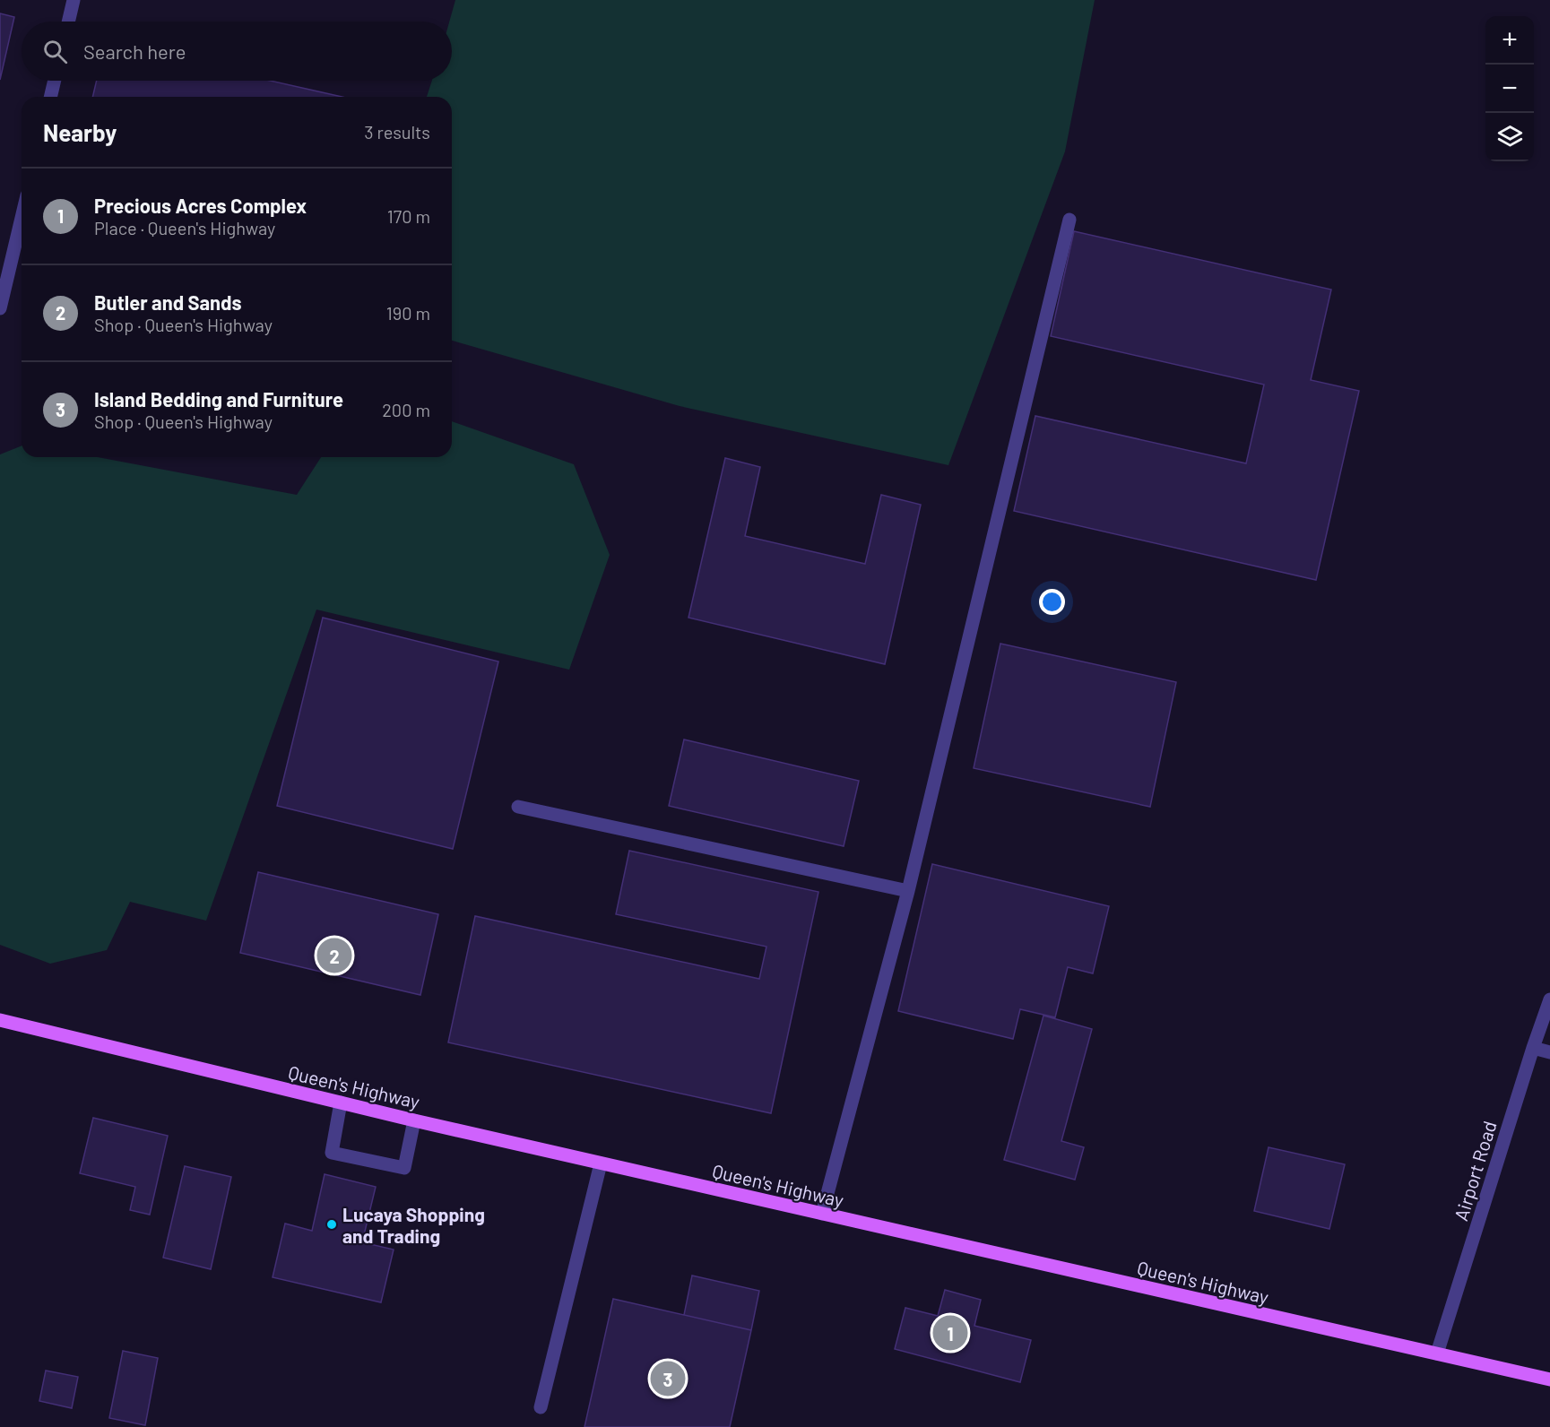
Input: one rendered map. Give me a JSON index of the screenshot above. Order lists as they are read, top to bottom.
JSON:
{
  "streets": {
    "main road": ["Queen's Highway"],
    "street": ["Airport Road"]
  },
  "crossings": [
    ["Queen's Highway", "Airport Road"]
  ],
  "places": ["Lucaya Shopping and Trading"],
  "page": {
    "map_buttons": ["+", "−"],
    "search": "Search here",
    "heading": ["Nearby", "3 results"],
    "list": [
      {
        "mark": "1",
        "name": "Precious Acres Complex",
        "note": "Place · Queen's Highway",
        "value": "170 m"
      },
      {
        "mark": "2",
        "name": "Butler and Sands",
        "note": "Shop · Queen's Highway",
        "value": "190 m"
      },
      {
        "mark": "3",
        "name": "Island Bedding and Furniture",
        "note": "Shop · Queen's Highway",
        "value": "200 m"
      }
    ],
    "pins": ["2", "1", "3"]
  }
}
